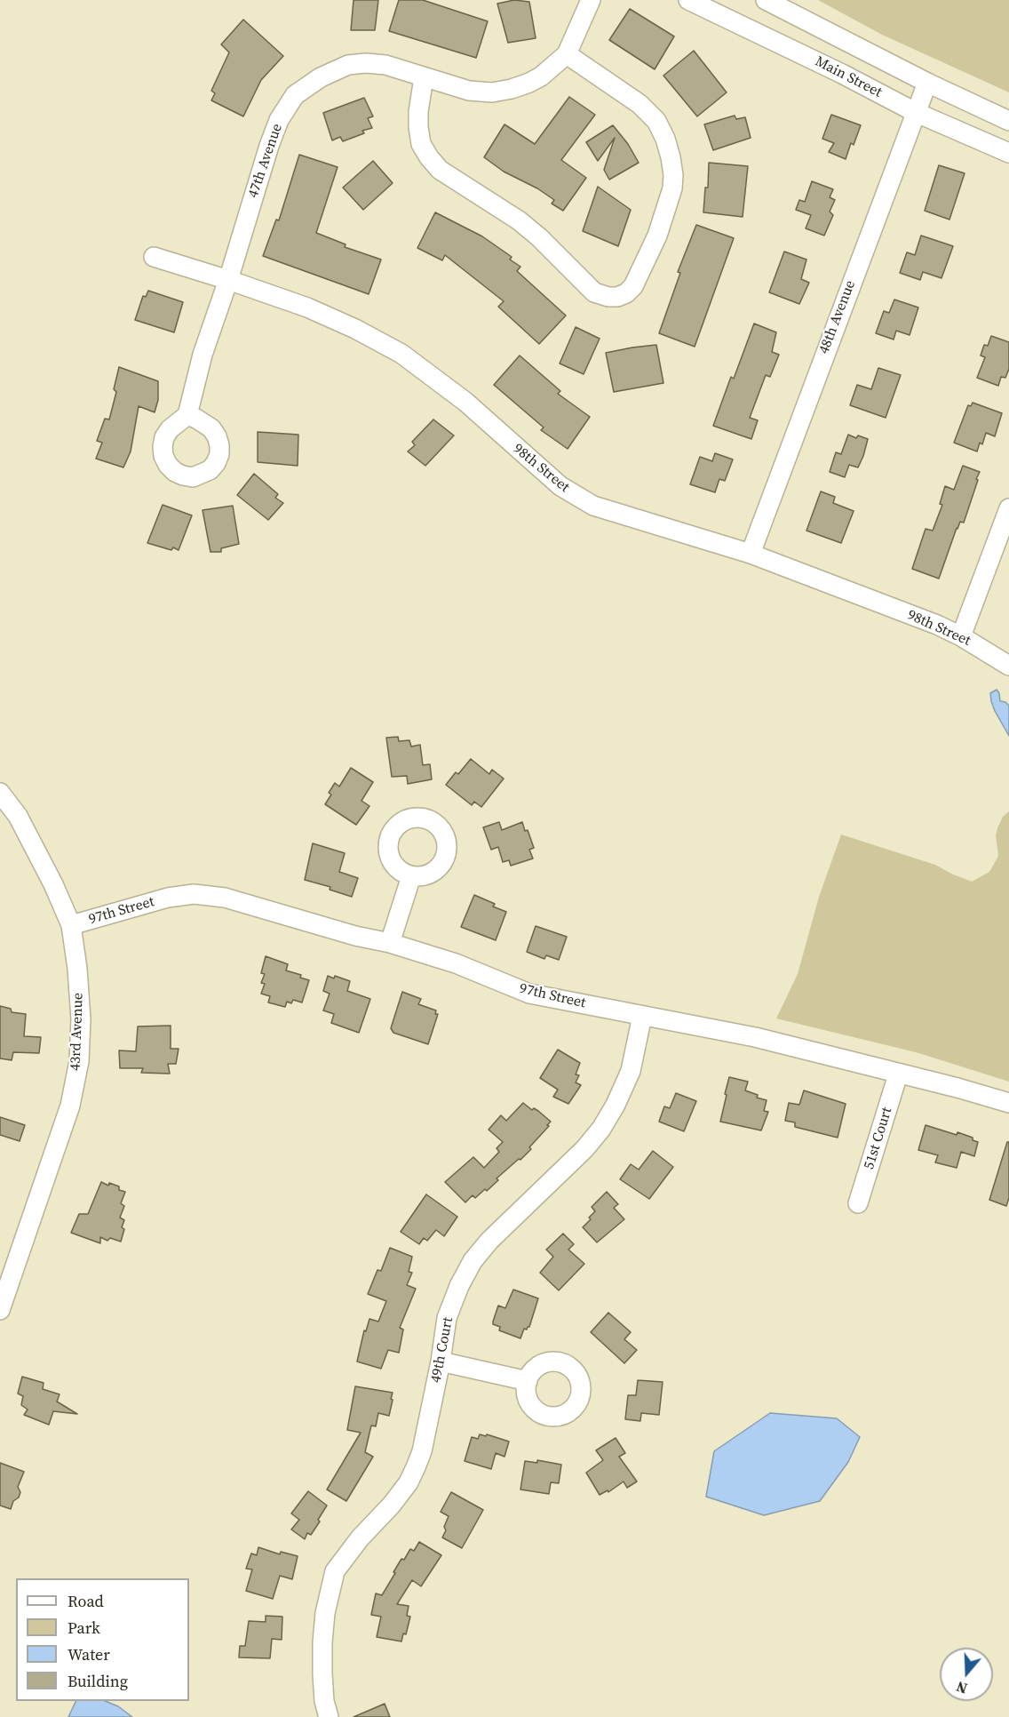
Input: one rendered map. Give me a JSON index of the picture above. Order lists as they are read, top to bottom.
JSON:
{
  "streets": {
    "street": [
      "Main Street",
      "47th Avenue",
      "48th Avenue",
      "98th Street",
      "97th Street",
      "43rd Avenue",
      "51st Court",
      "49th Court"
    ]
  },
  "crossings": [
    ["Main Street", "48th Avenue"],
    ["47th Avenue", "98th Street"],
    ["48th Avenue", "98th Street"],
    ["97th Street", "43rd Avenue"],
    ["97th Street", "51st Court"],
    ["97th Street", "49th Court"]
  ],
  "legend": [
    "Road",
    "Park",
    "Water",
    "Building"
  ],
  "north": "bottom"
}
